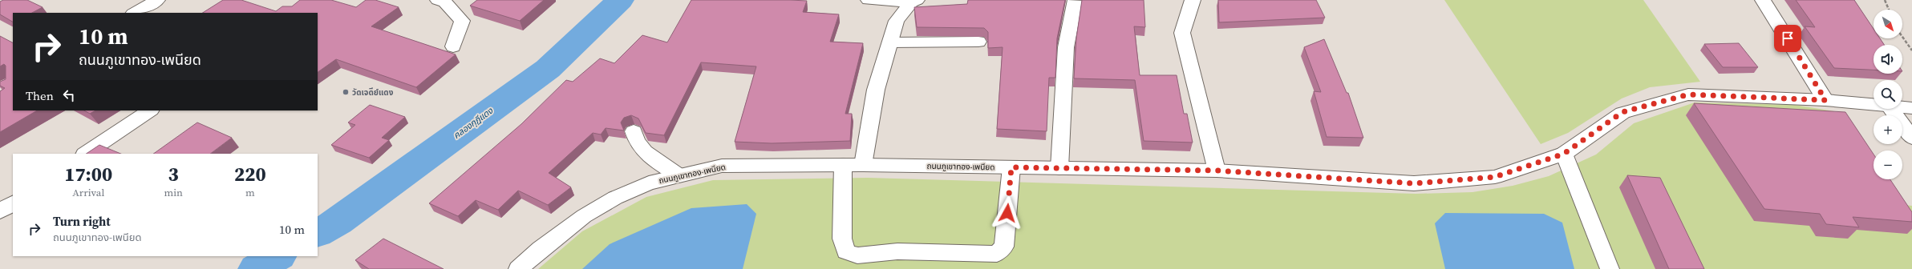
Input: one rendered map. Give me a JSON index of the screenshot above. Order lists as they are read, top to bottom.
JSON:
{
  "streets": {
    "main road": ["ถนนภูเขาทอง-เพนียด"]
  },
  "water": ["คลองกุฎีแดง"],
  "places": ["วัดเจดีย์แดง"],
  "north": "bottom right",
  "page": {
    "map_buttons": ["+", "−"],
    "turn": ["10 m", "ถนนภูเขาทอง-เพนียด"],
    "then": "Then",
    "eta": [
      "17:00",
      "Arrival",
      "3",
      "min",
      "220",
      "m"
    ],
    "list": [
      {
        "name": "Turn right",
        "note": "ถนนภูเขาทอง-เพนียด",
        "value": "10 m"
      }
    ]
  }
}
